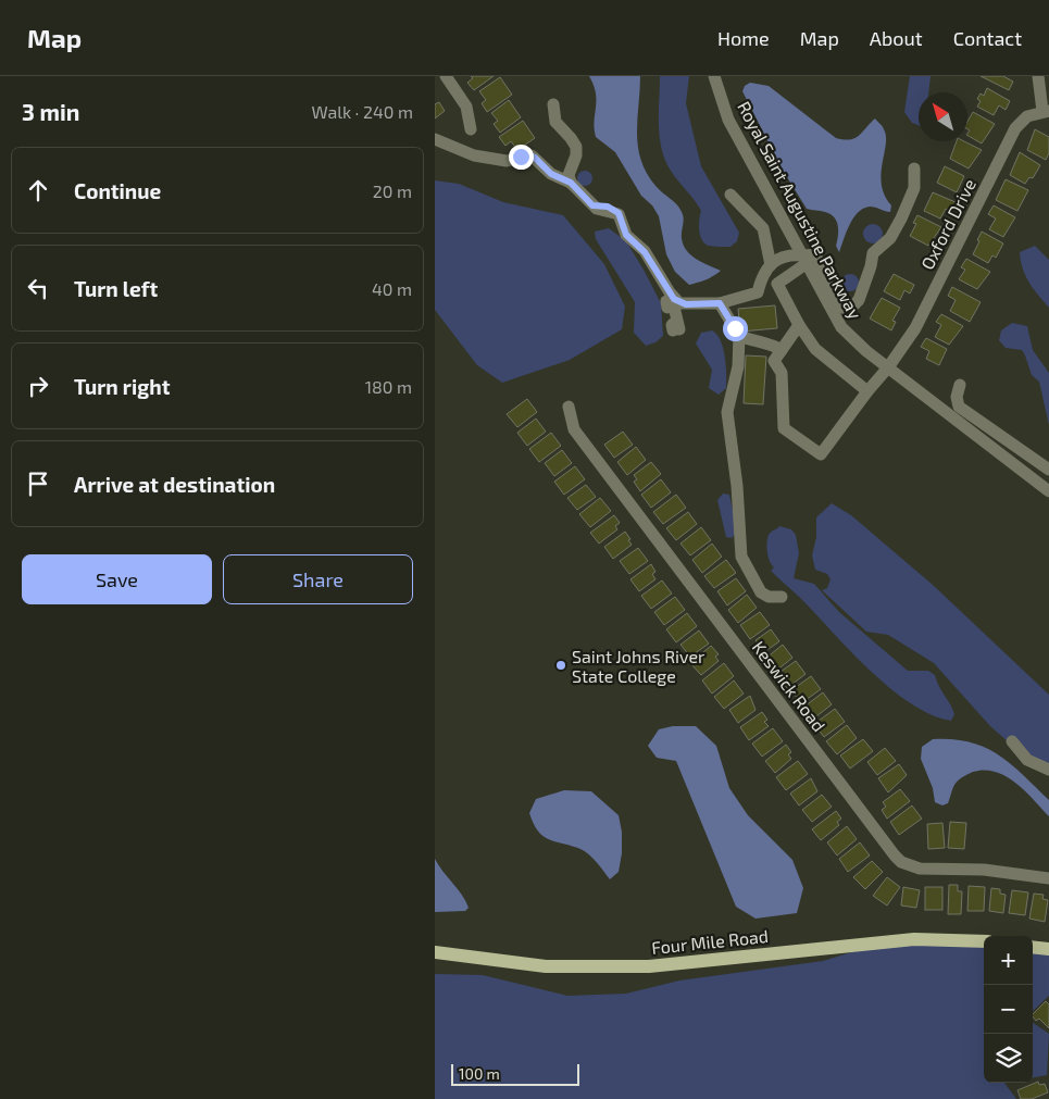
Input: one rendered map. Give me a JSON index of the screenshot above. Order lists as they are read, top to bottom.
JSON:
{
  "streets": {
    "main road": ["Four Mile Road"],
    "street": ["Royal Saint Augustine Parkway", "Oxford Drive", "Keswick Road"]
  },
  "crossings": [
    ["Royal Saint Augustine Parkway", "Oxford Drive"]
  ],
  "places": ["Saint Johns River State College"],
  "scale_bar": "100 m",
  "north": "top left",
  "page": {
    "header": "Map",
    "nav": [
      "Home",
      "Map",
      "About",
      "Contact"
    ],
    "heading": ["3 min", "Walk · 240 m"],
    "list": [
      ["Continue", "20 m"],
      ["Turn left", "40 m"],
      ["Turn right", "180 m"],
      "Arrive at destination"
    ],
    "buttons": ["Save", "Share"],
    "map_buttons": ["+", "−"],
    "scale": "100 m"
  }
}
